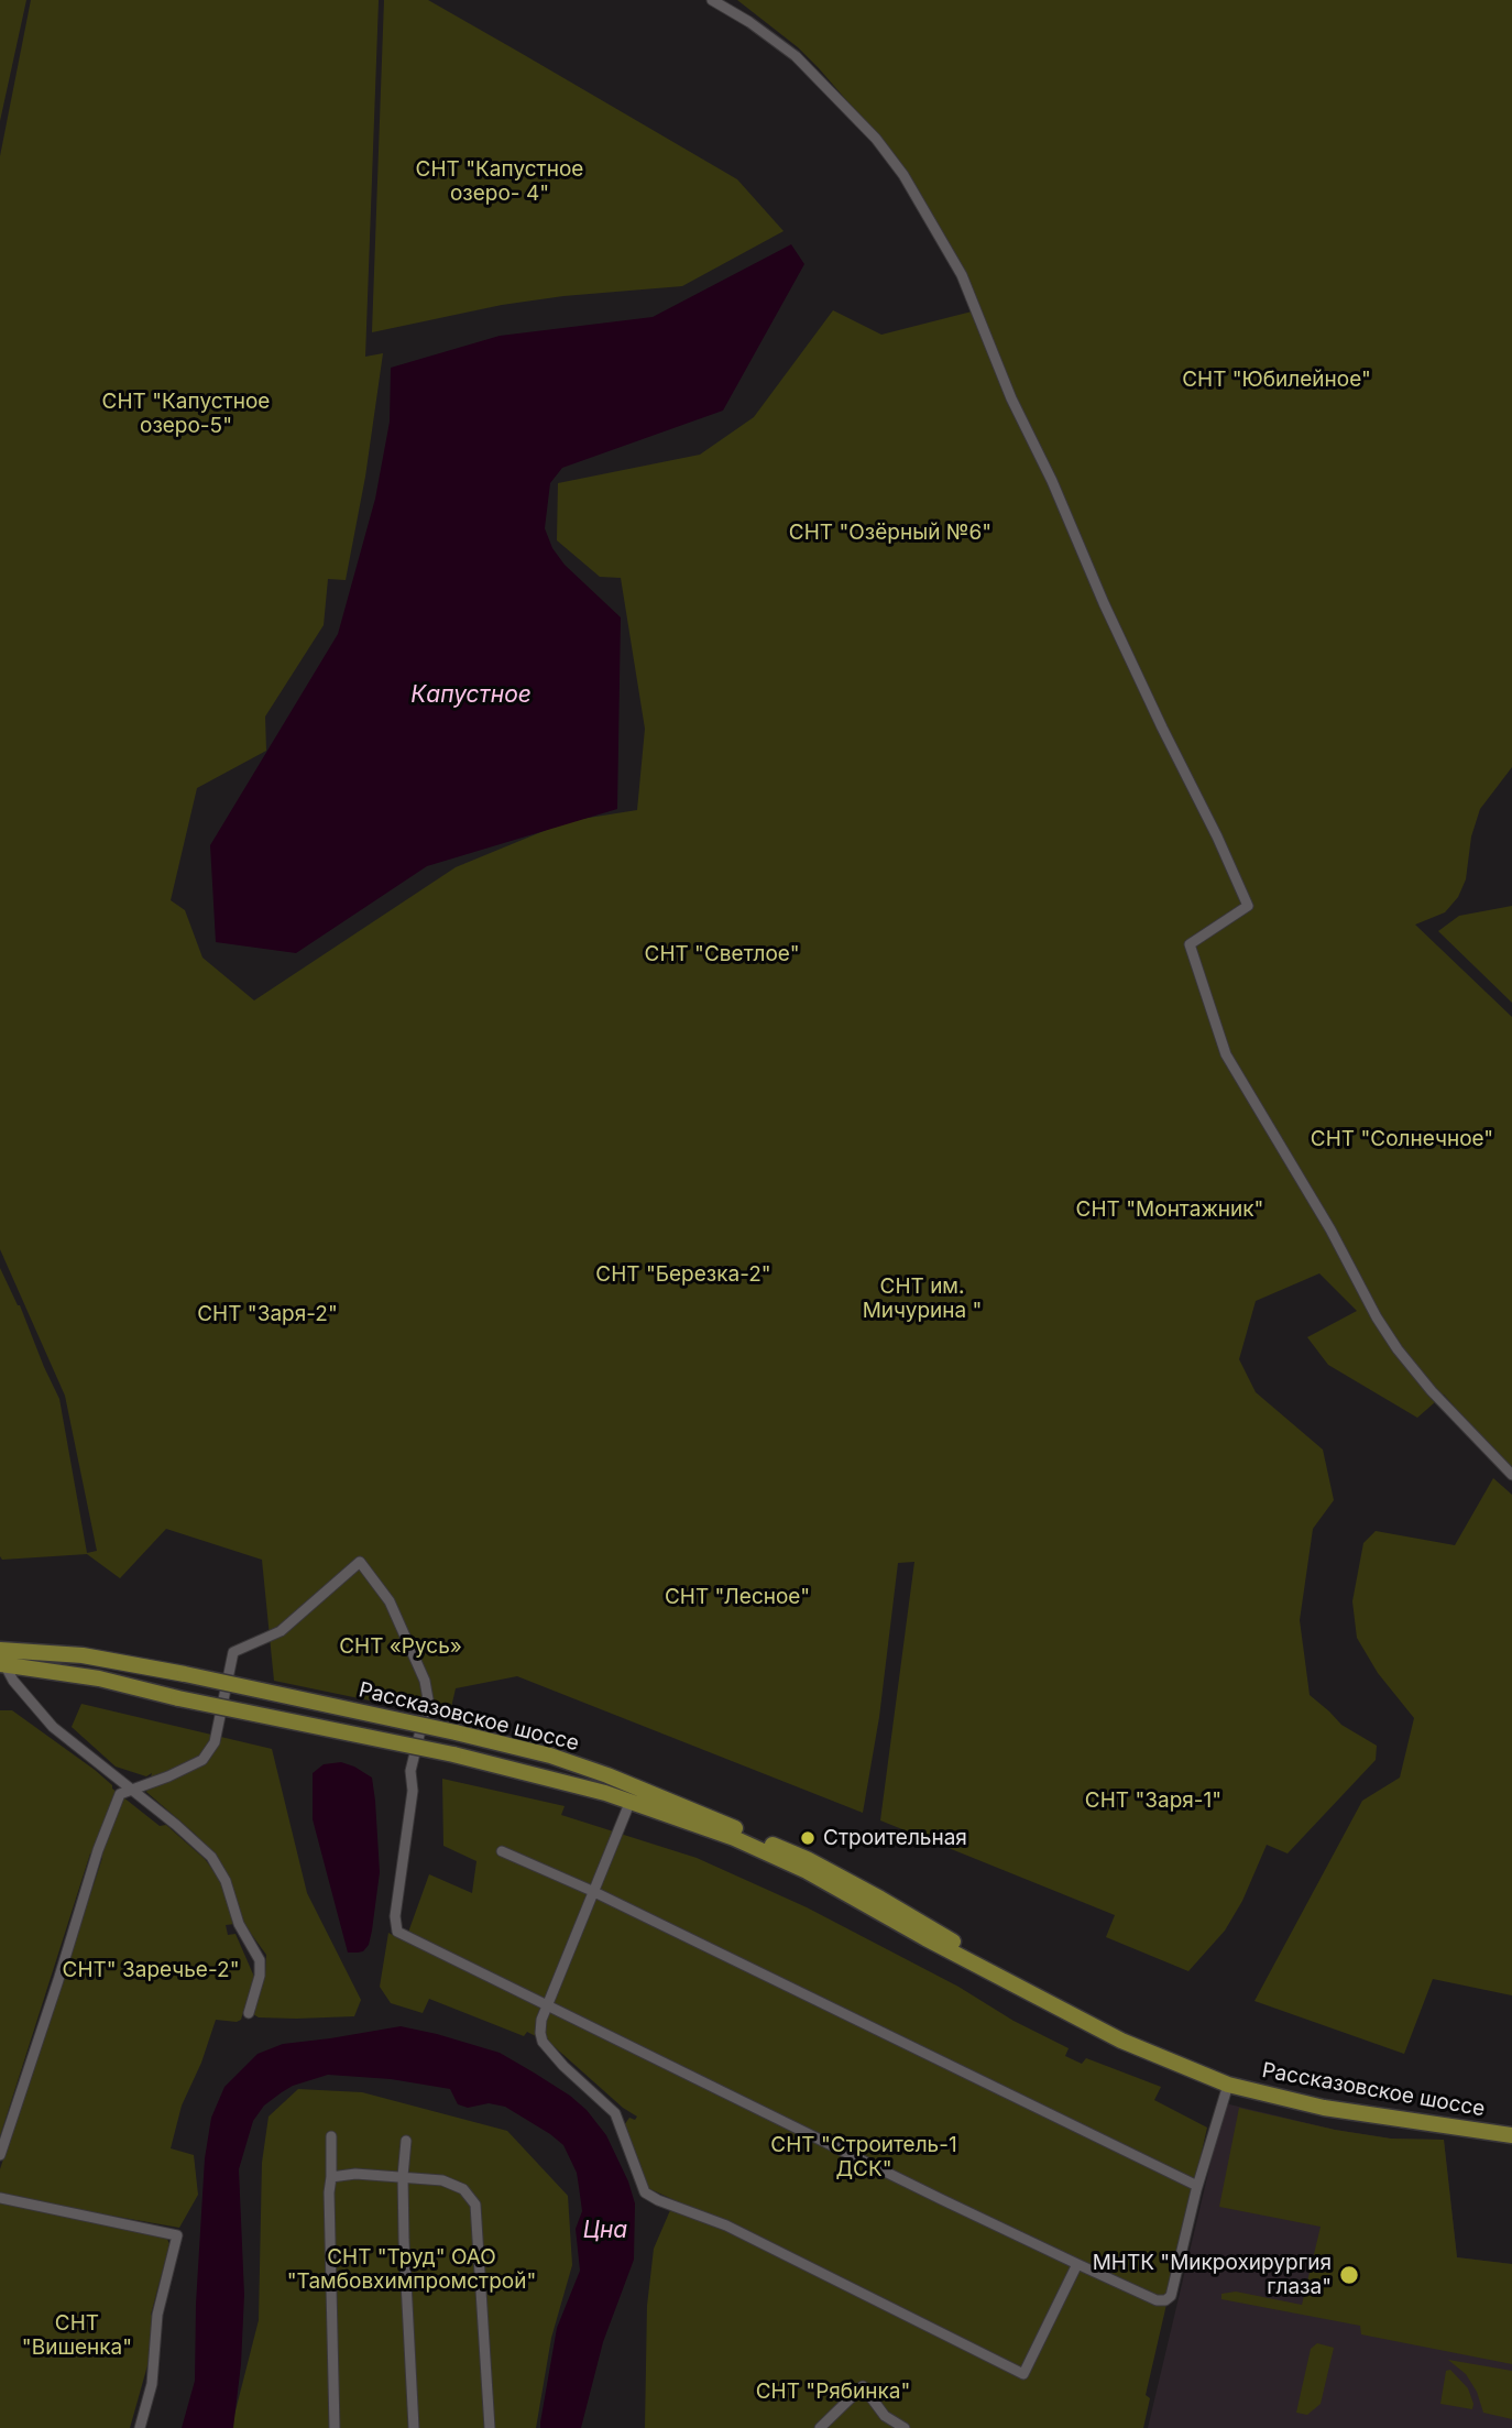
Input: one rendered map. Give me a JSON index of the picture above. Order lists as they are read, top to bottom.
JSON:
{
  "streets": {
    "main road": ["Рассказовское шоссе"]
  },
  "water": ["Капустное", "Цна"],
  "parks": [
    "СНТ \"Капустное озеро- 4\"",
    "СНТ \"Юбилейное\"",
    "СНТ \"Капустное озеро-5\"",
    "СНТ \"Озёрный №6\"",
    "СНТ \"Светлое\"",
    "СНТ \"Солнечное\"",
    "СНТ \"Монтажник\"",
    "СНТ \"Березка-2\"",
    "СНТ им. Мичурина \"",
    "СНТ \"Заря-2\"",
    "СНТ \"Лесное\"",
    "СНТ «Русь»",
    "СНТ \"Заря-1\"",
    "СНТ\" Заречье-2\"",
    "СНТ \"Строитель-1 ДСК\"",
    "СНТ \"Труд\" ОАО \"Тамбовхимпромстрой\"",
    "СНТ \"Вишенка\"",
    "СНТ \"Рябинка\""
  ],
  "places": ["Строительная", "МНТК \"Микрохирургия глаза\""]
}
